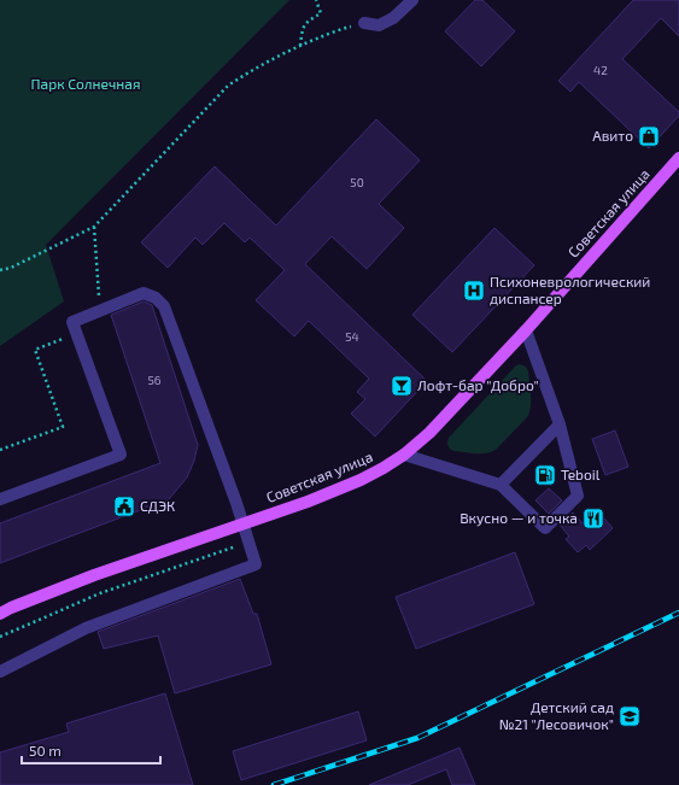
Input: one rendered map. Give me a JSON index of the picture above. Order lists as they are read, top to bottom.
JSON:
{
  "streets": {
    "main road": ["Советская улица"]
  },
  "parks": ["Парк Солнечная"],
  "places": {
    "shop": ["Авито"],
    "hospital": ["Психоневрологический диспансер"],
    "bar": ["Лофт-бар \"Добро\""],
    "fuel station": ["Teboil"],
    "public building": ["СДЭК"],
    "restaurant": ["Вкусно — и точка"],
    "school or university": ["Детский сад №21 \"Лесовичок\""]
  },
  "house_numbers": [
    "42",
    "50",
    "54",
    "56"
  ],
  "scale_bar": "50 m"
}
